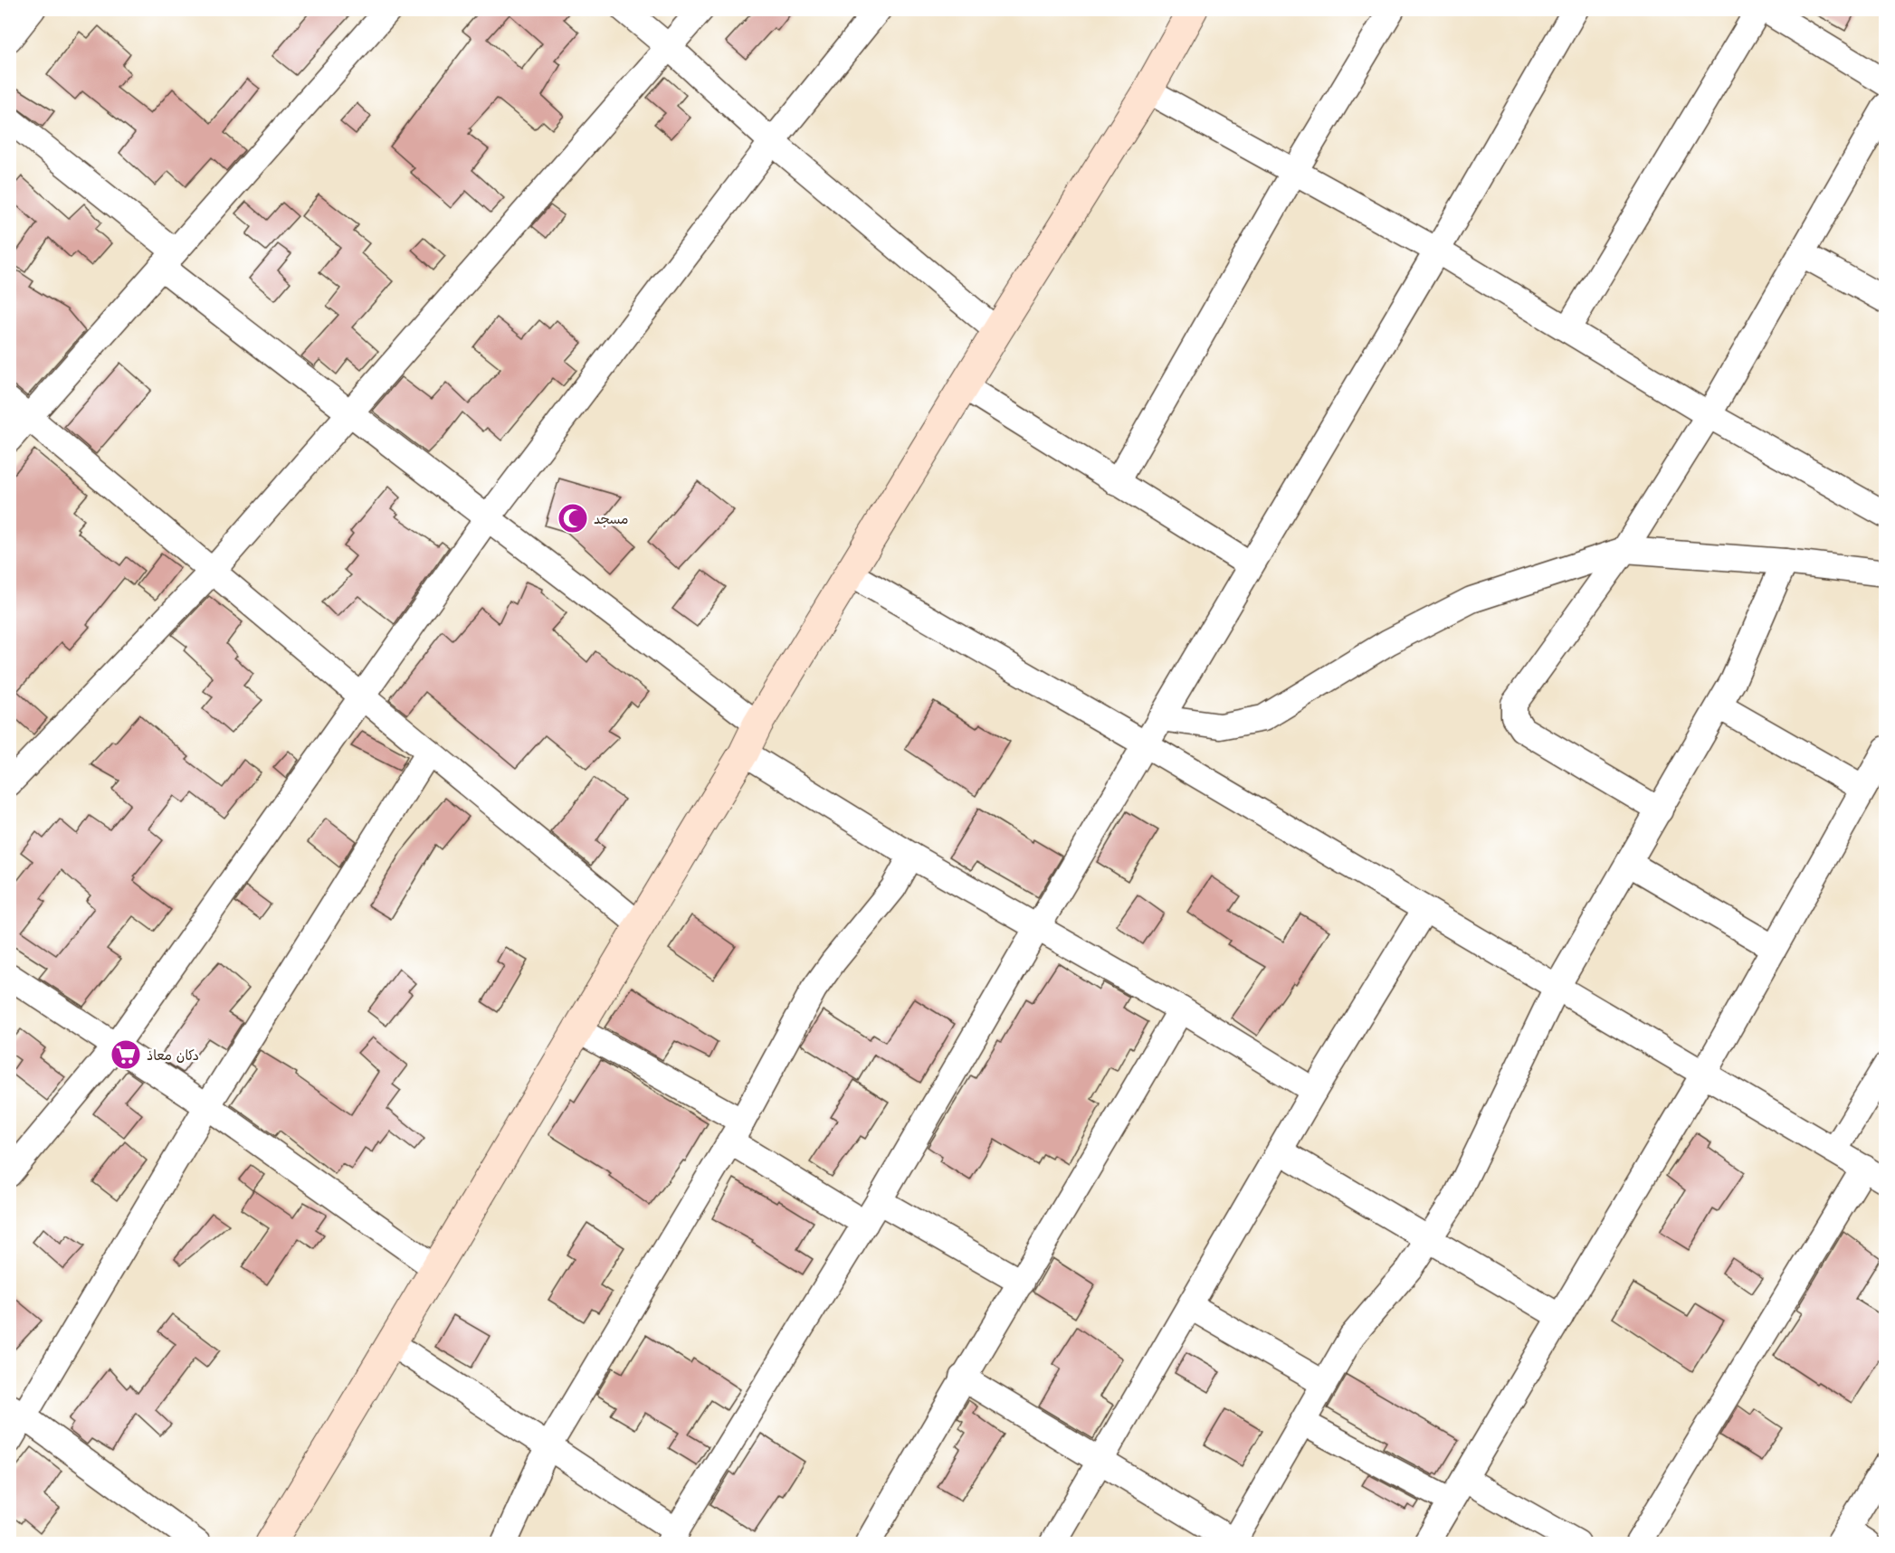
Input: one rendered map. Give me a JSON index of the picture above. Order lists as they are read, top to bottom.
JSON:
{
  "places": {
    "mosque": ["مسجد"],
    "supermarket": ["دكان معاذ"]
  }
}
